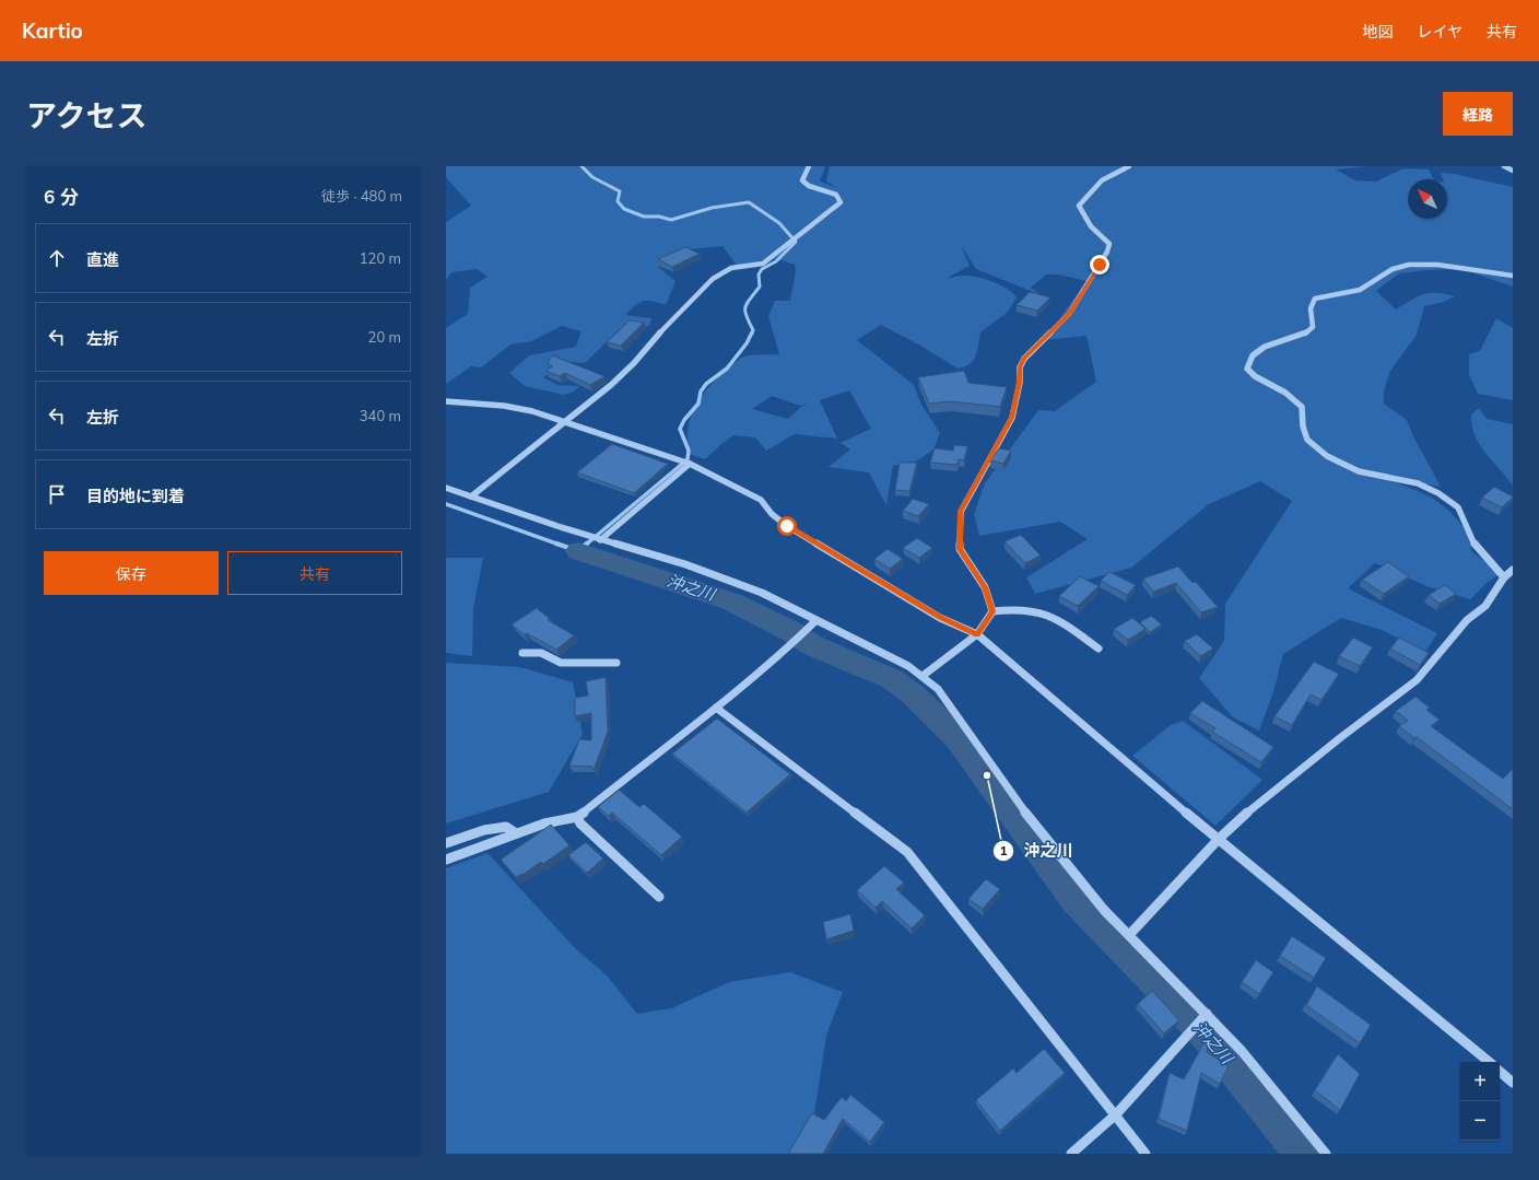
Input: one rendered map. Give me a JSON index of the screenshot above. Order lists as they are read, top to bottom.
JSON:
{
  "water": ["沖之川"],
  "places": ["沖之川"],
  "north": "top left",
  "page": {
    "header": "Kartio",
    "nav": ["地図", "レイヤ", "共有"],
    "title": "アクセス",
    "buttons": [
      "経路",
      ["保存", "共有"]
    ],
    "heading": ["6 分", "徒歩 · 480 m"],
    "list": [
      ["直進", "120 m"],
      ["左折", "20 m"],
      ["左折", "340 m"],
      "目的地に到着"
    ],
    "map_buttons": ["+", "−"]
  }
}
